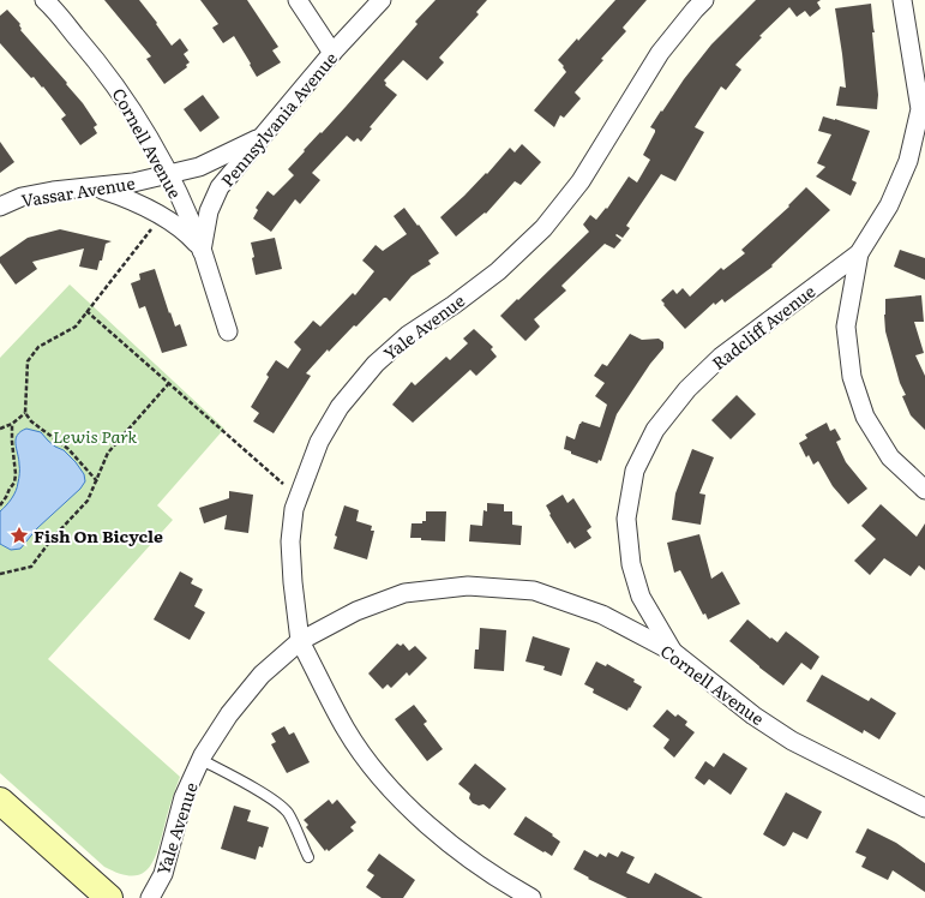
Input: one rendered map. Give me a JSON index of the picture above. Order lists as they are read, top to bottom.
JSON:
{
  "streets": {
    "street": [
      "Pennsylvania Avenue",
      "Cornell Avenue",
      "Vassar Avenue",
      "Yale Avenue",
      "Radcliff Avenue"
    ]
  },
  "crossings": [
    ["Pennsylvania Avenue", "Cornell Avenue"],
    ["Pennsylvania Avenue", "Vassar Avenue"],
    ["Cornell Avenue", "Vassar Avenue"],
    ["Cornell Avenue", "Yale Avenue"],
    ["Cornell Avenue", "Radcliff Avenue"]
  ],
  "parks": ["Lewis Park"],
  "places": {
    "place": ["Fish On Bicycle"]
  }
}
